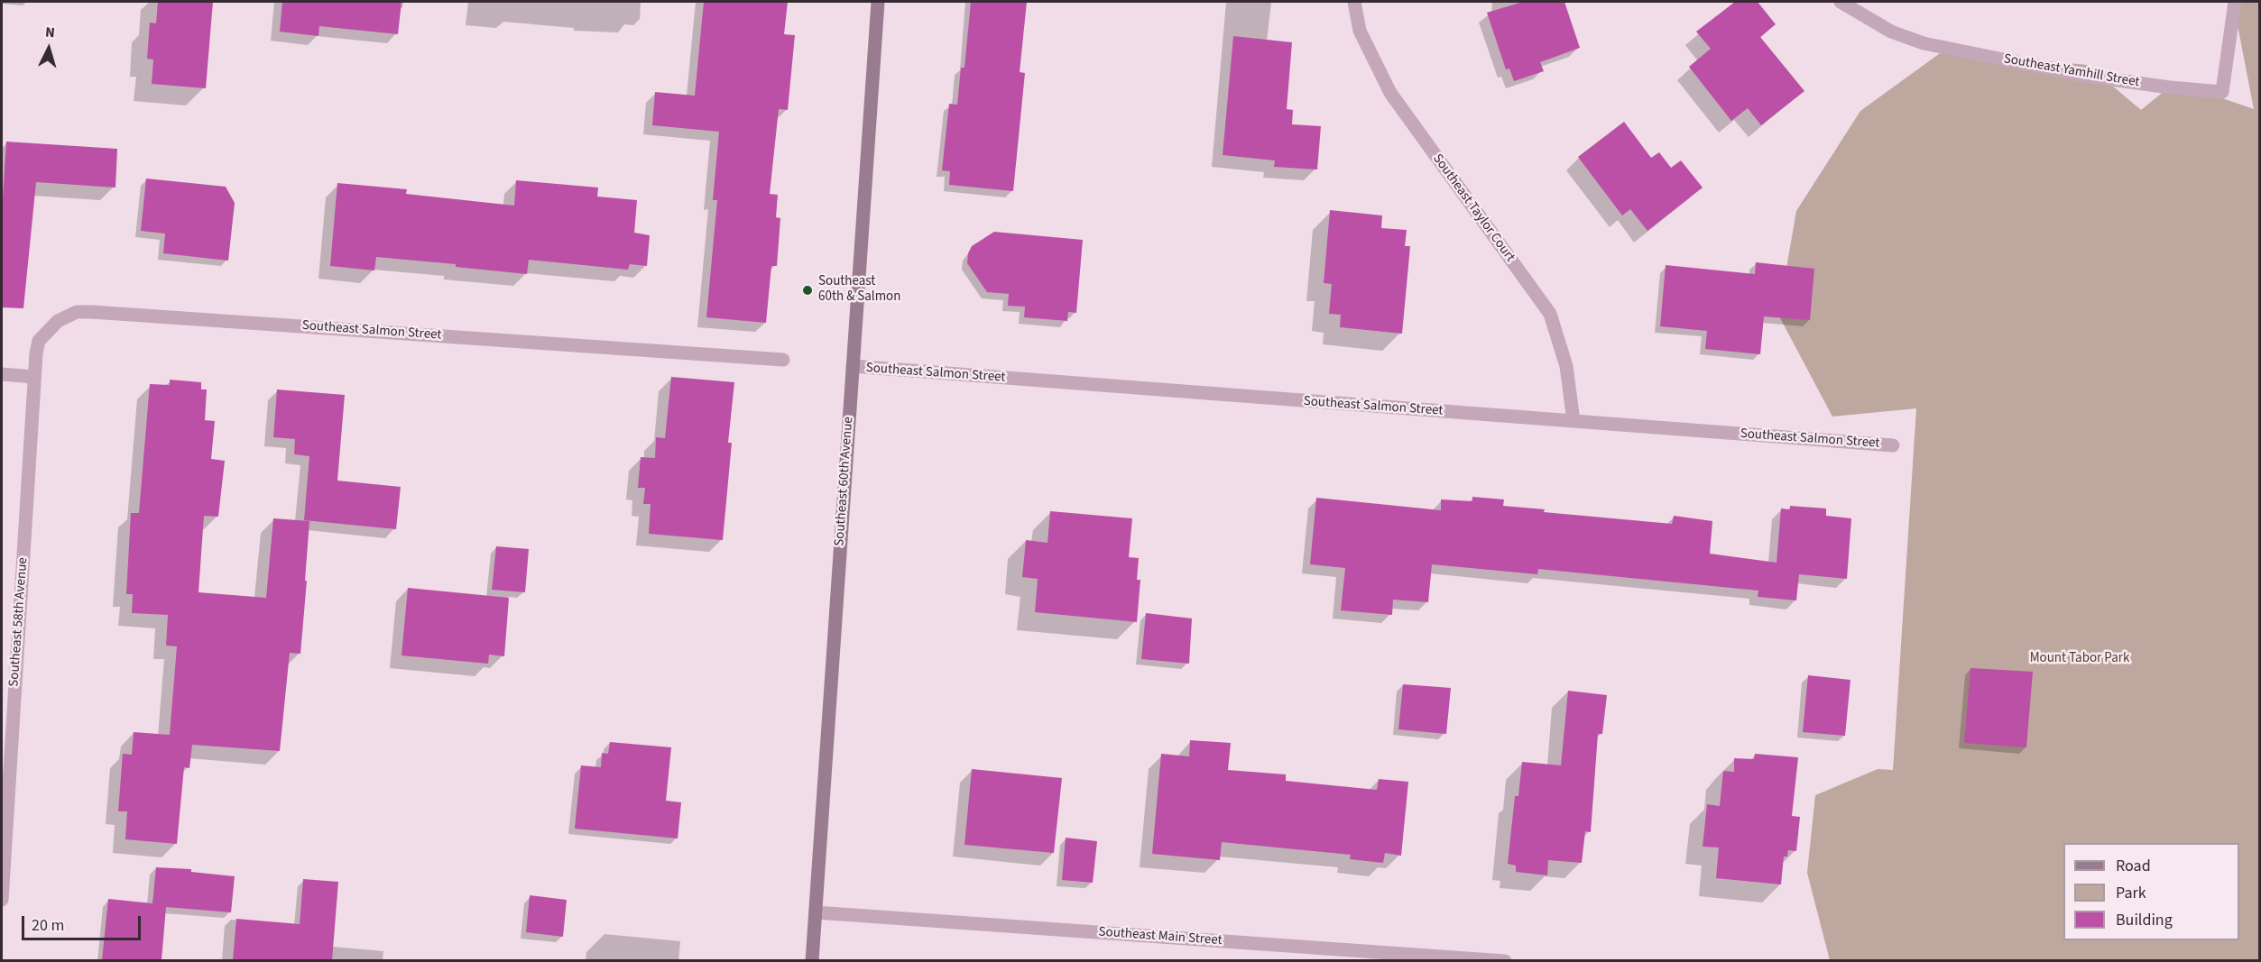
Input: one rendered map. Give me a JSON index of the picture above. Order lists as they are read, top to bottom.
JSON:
{
  "streets": {
    "main road": ["Southeast 60th Avenue"],
    "street": [
      "Southeast Yamhill Street",
      "Southeast Taylor Court",
      "Southeast Salmon Street",
      "Southeast 58th Avenue",
      "Southeast Main Street"
    ]
  },
  "crossings": [
    ["Southeast Taylor Court", "Southeast Salmon Street"],
    ["Southeast Salmon Street", "Southeast 60th Avenue"],
    ["Southeast Salmon Street", "Southeast 58th Avenue"],
    ["Southeast 60th Avenue", "Southeast Main Street"]
  ],
  "parks": ["Mount Tabor Park"],
  "places": ["Southeast 60th & Salmon"],
  "legend": ["Road", "Park", "Building"],
  "scale_bar": "20 m",
  "north": "top"
}
